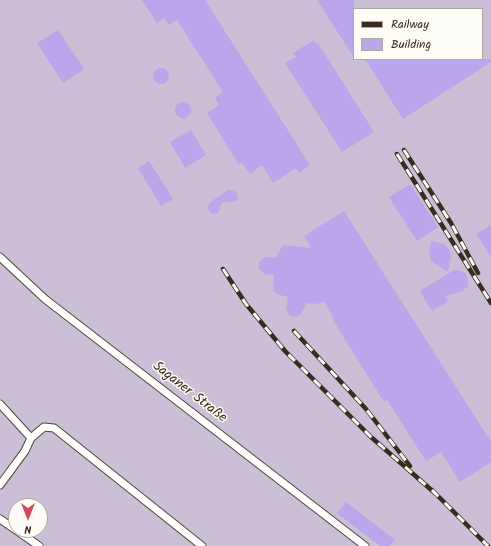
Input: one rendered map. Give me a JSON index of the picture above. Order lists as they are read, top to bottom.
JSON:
{
  "streets": {
    "lane": ["Saganer Straße"]
  },
  "legend": ["Railway", "Building"],
  "north": "bottom"
}
